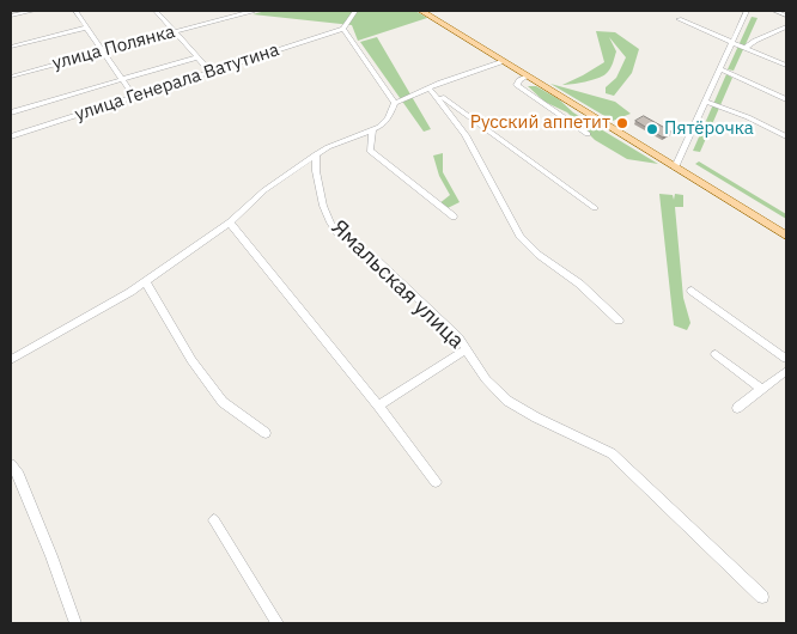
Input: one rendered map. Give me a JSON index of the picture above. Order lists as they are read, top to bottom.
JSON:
{
  "streets": {
    "street": ["улица Полянка", "улица Генерала Ватутина", "Ямальская улица"]
  },
  "places": ["Русский аппетит", "Пятёрочка"]
}
